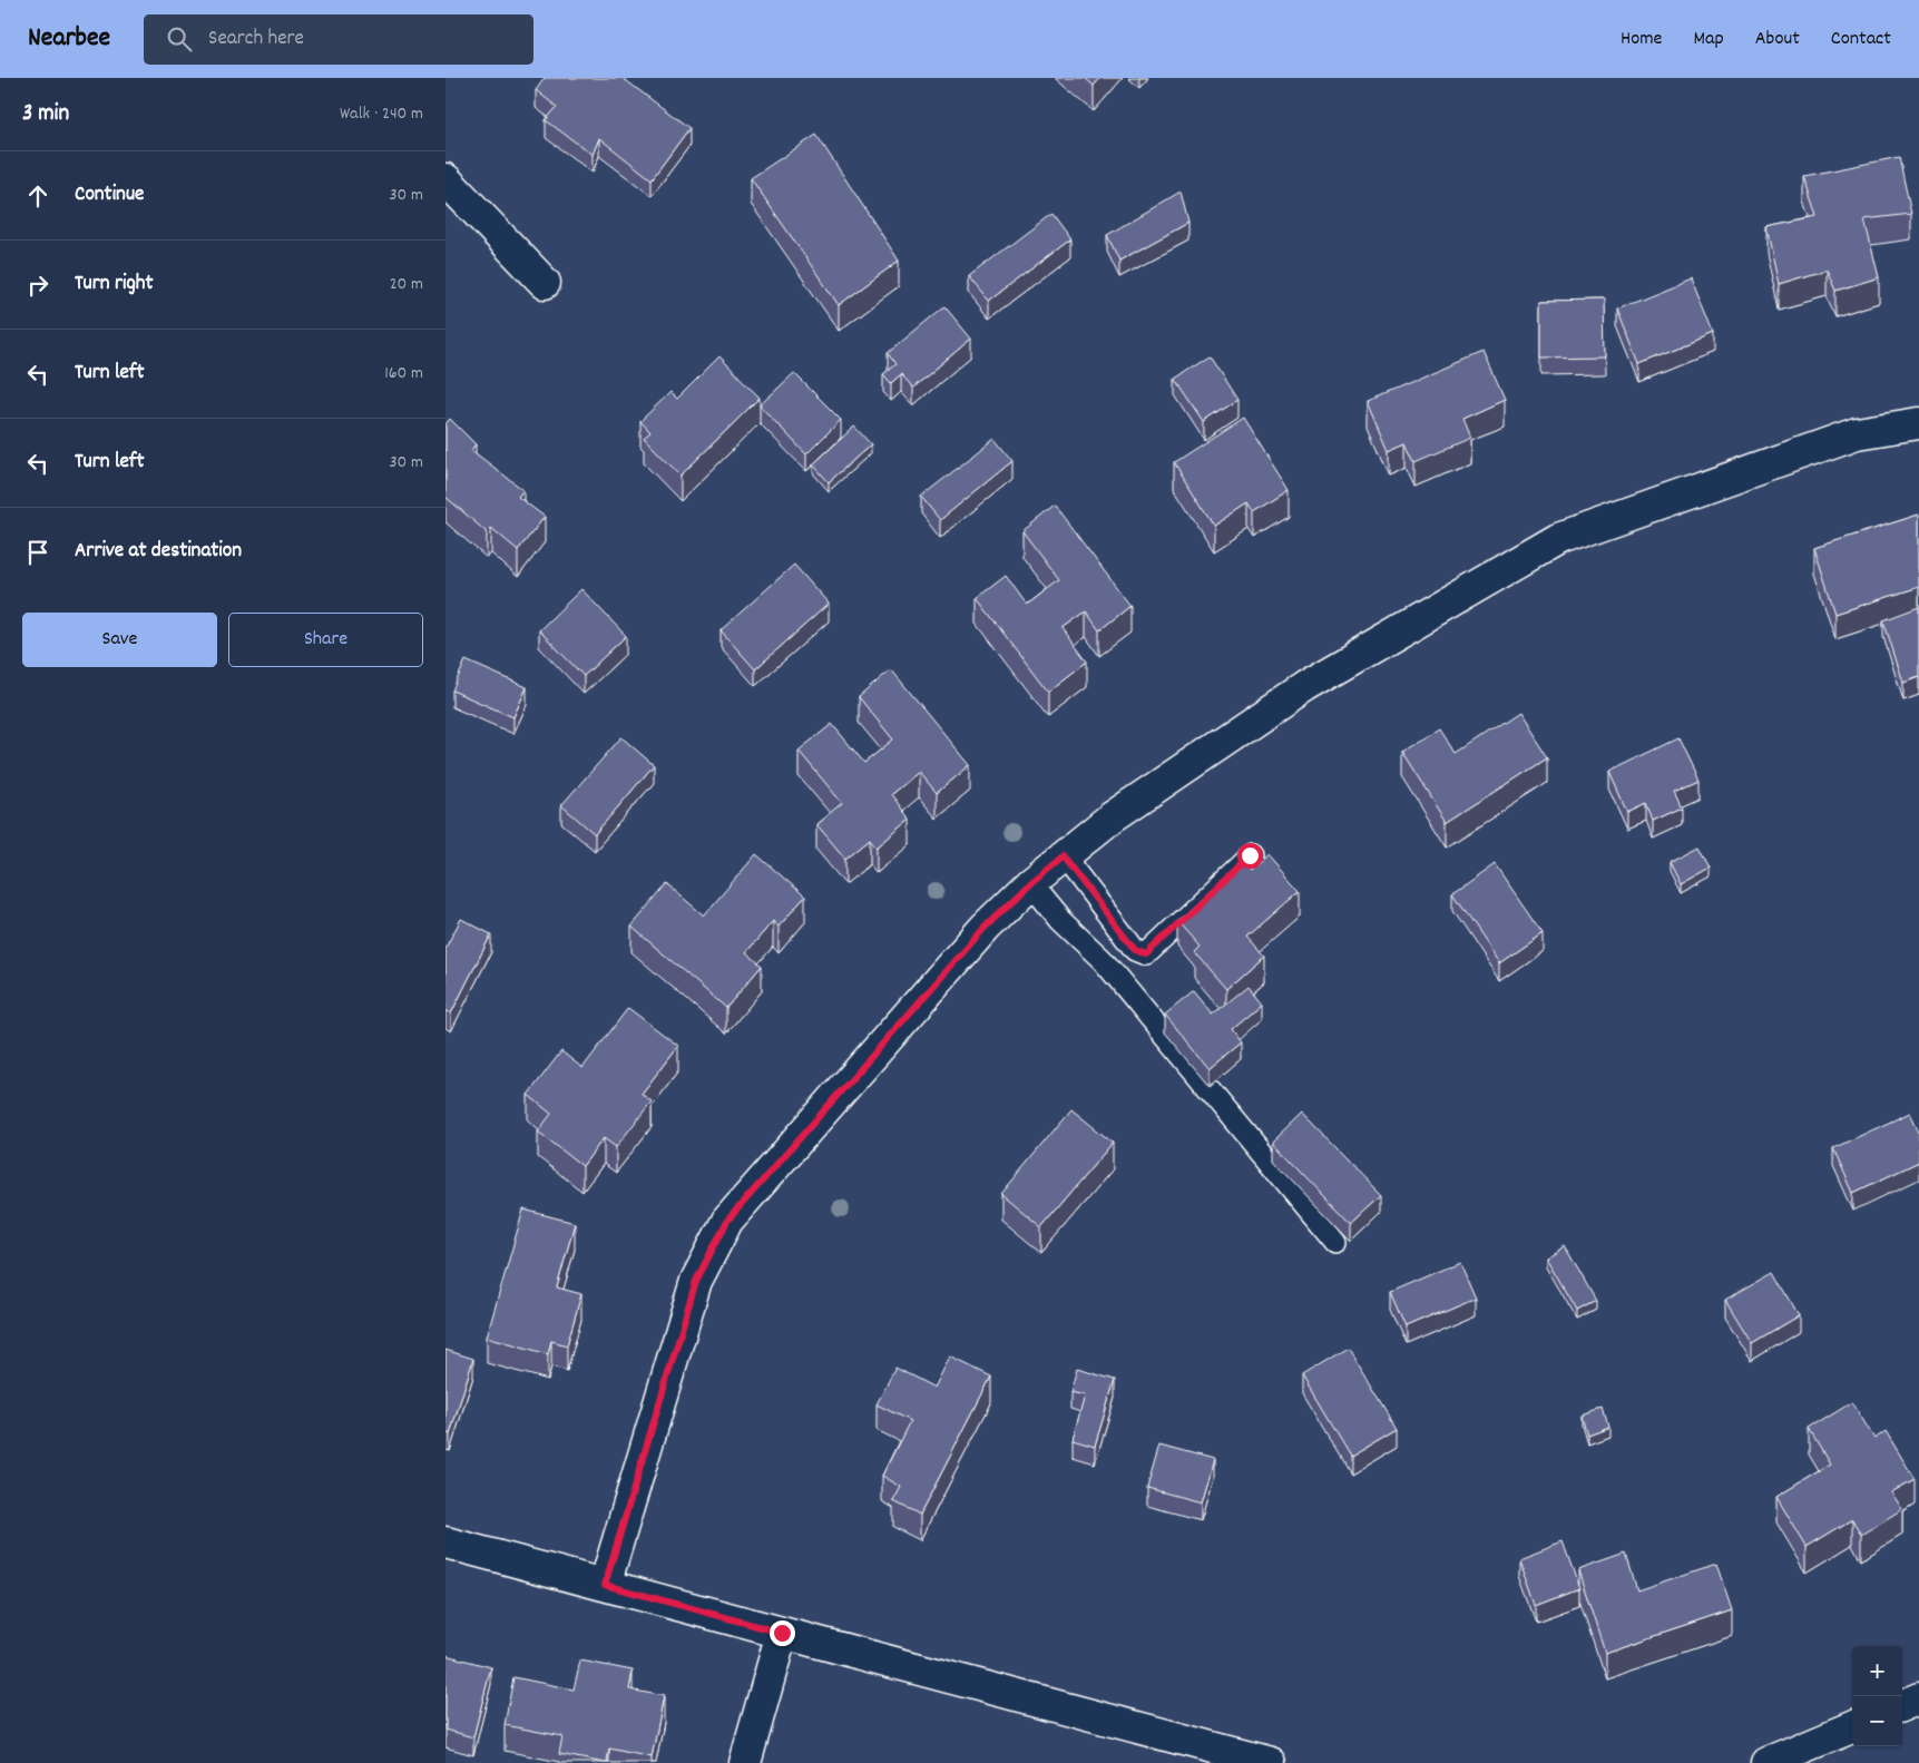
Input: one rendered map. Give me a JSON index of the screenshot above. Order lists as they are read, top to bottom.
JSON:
{
  "page": {
    "header": "Nearbee",
    "search": "Search here",
    "nav": [
      "Home",
      "Map",
      "About",
      "Contact"
    ],
    "heading": ["3 min", "Walk · 240 m"],
    "list": [
      ["Continue", "30 m"],
      ["Turn right", "20 m"],
      ["Turn left", "160 m"],
      ["Turn left", "30 m"],
      "Arrive at destination"
    ],
    "buttons": ["Save", "Share"],
    "map_buttons": ["+", "−"]
  }
}
